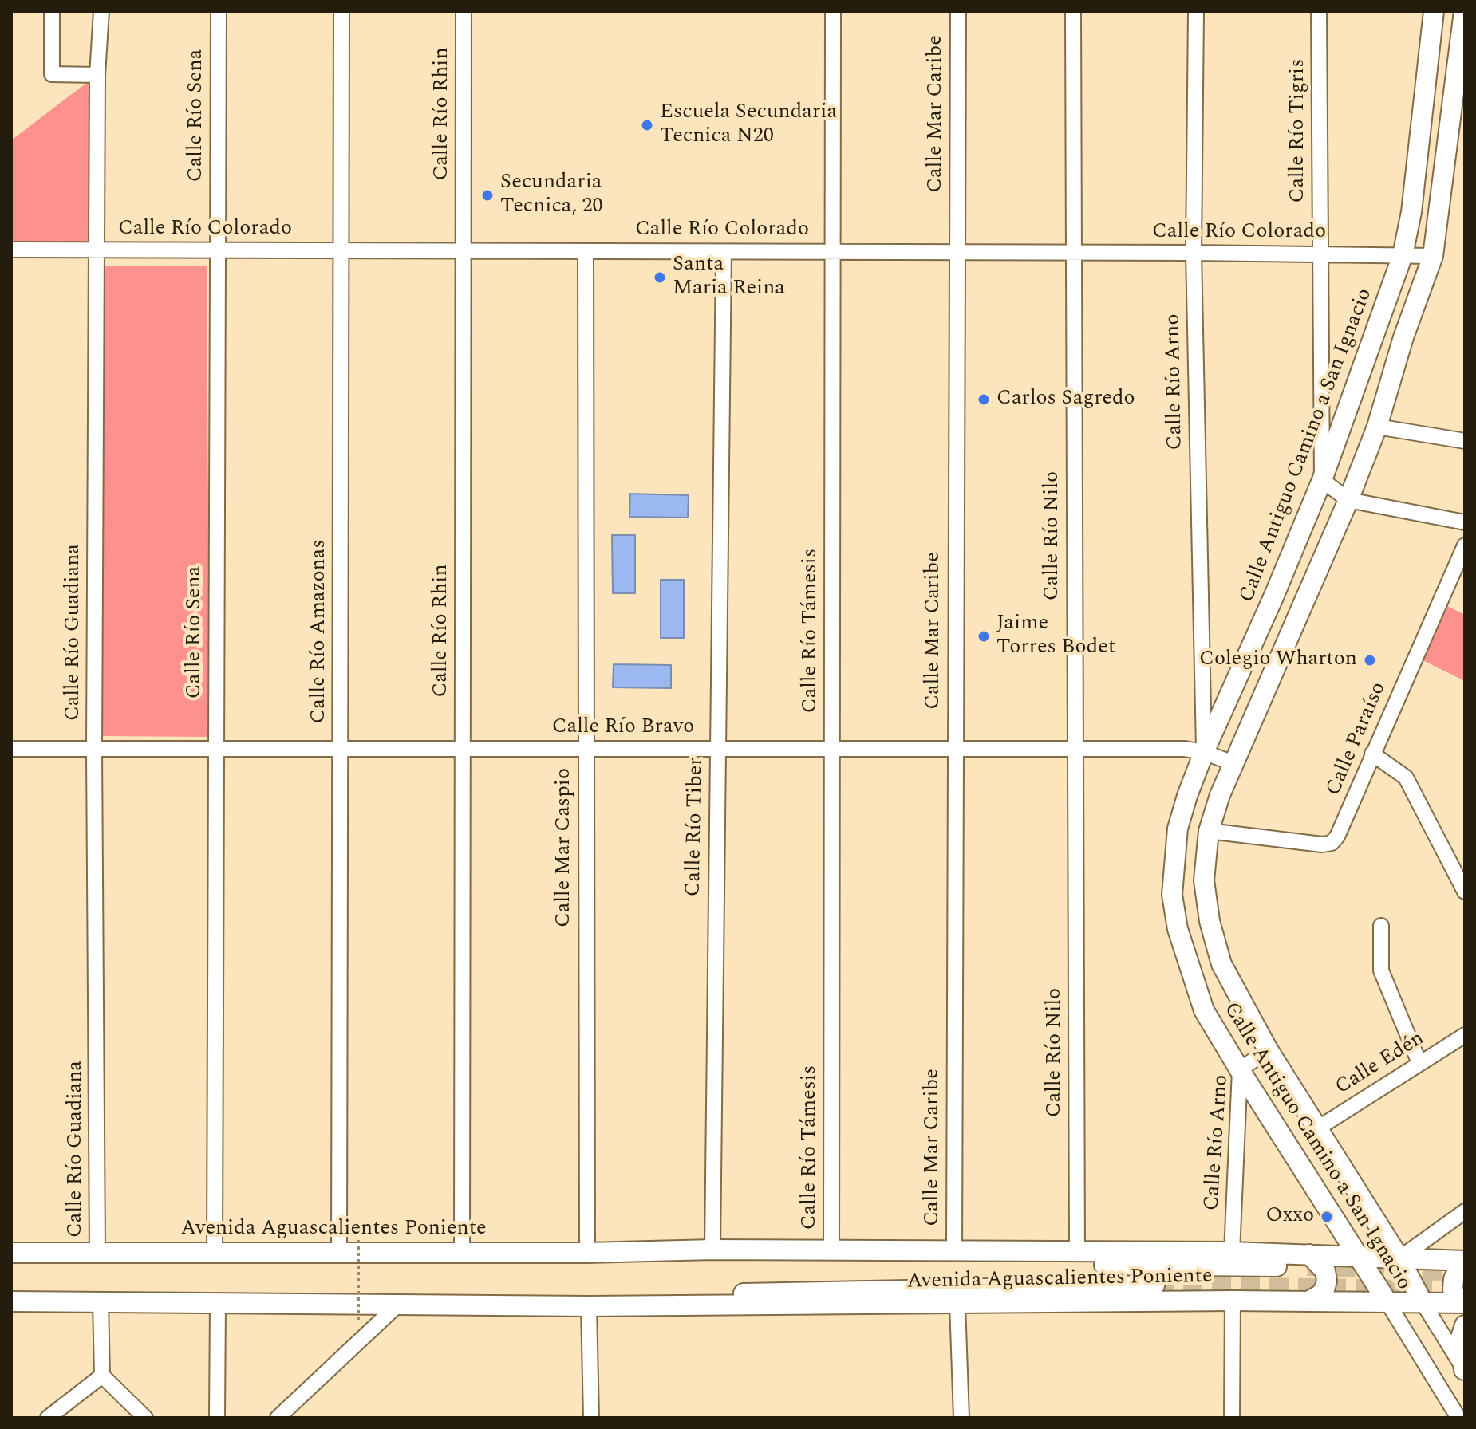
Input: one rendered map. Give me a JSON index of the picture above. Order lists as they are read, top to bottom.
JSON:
{
  "streets": {
    "main road": ["Calle Antiguo Camino a San Ignacio", "Avenida Aguascalientes Poniente"],
    "street": [
      "Calle Río Rhin",
      "Calle Mar Caribe",
      "Calle Río Sena",
      "Calle Río Tigris",
      "Calle Río Colorado",
      "Calle Río Arno",
      "Calle Río Nilo",
      "Calle Río Támesis",
      "Calle Río Amazonas",
      "Calle Río Guadiana",
      "Calle Río Bravo",
      "Calle Paraíso",
      "Calle Río Tiber",
      "Calle Mar Caspio",
      "Calle Edén"
    ]
  },
  "crossings": [
    ["Calle Río Rhin", "Calle Río Colorado"],
    ["Calle Río Rhin", "Calle Río Bravo"],
    ["Calle Río Rhin", "Avenida Aguascalientes Poniente"],
    ["Calle Mar Caribe", "Calle Río Colorado"],
    ["Calle Mar Caribe", "Calle Río Bravo"],
    ["Calle Mar Caribe", "Avenida Aguascalientes Poniente"],
    ["Calle Río Sena", "Calle Río Colorado"],
    ["Calle Río Sena", "Calle Río Bravo"],
    ["Calle Río Sena", "Avenida Aguascalientes Poniente"],
    ["Calle Río Tigris", "Calle Río Colorado"],
    ["Calle Río Tigris", "Calle Antiguo Camino a San Ignacio"],
    ["Calle Río Colorado", "Calle Río Arno"],
    ["Calle Río Colorado", "Calle Antiguo Camino a San Ignacio"],
    ["Calle Río Colorado", "Calle Río Nilo"],
    ["Calle Río Colorado", "Calle Río Támesis"],
    ["Calle Río Colorado", "Calle Río Amazonas"],
    ["Calle Río Colorado", "Calle Río Guadiana"],
    ["Calle Río Colorado", "Calle Río Tiber"],
    ["Calle Río Colorado", "Calle Mar Caspio"],
    ["Calle Río Arno", "Calle Antiguo Camino a San Ignacio"],
    ["Calle Río Arno", "Calle Río Bravo"],
    ["Calle Río Arno", "Avenida Aguascalientes Poniente"],
    ["Calle Antiguo Camino a San Ignacio", "Calle Río Bravo"],
    ["Calle Antiguo Camino a San Ignacio", "Calle Paraíso"],
    ["Calle Antiguo Camino a San Ignacio", "Calle Edén"],
    ["Calle Antiguo Camino a San Ignacio", "Avenida Aguascalientes Poniente"],
    ["Calle Río Nilo", "Calle Río Bravo"],
    ["Calle Río Nilo", "Avenida Aguascalientes Poniente"],
    ["Calle Río Támesis", "Calle Río Bravo"],
    ["Calle Río Támesis", "Avenida Aguascalientes Poniente"],
    ["Calle Río Amazonas", "Calle Río Bravo"],
    ["Calle Río Amazonas", "Avenida Aguascalientes Poniente"],
    ["Calle Río Guadiana", "Calle Río Bravo"],
    ["Calle Río Guadiana", "Avenida Aguascalientes Poniente"],
    ["Calle Río Bravo", "Calle Río Tiber"],
    ["Calle Río Bravo", "Calle Mar Caspio"],
    ["Calle Río Tiber", "Avenida Aguascalientes Poniente"],
    ["Calle Mar Caspio", "Avenida Aguascalientes Poniente"]
  ],
  "places": [
    "Escuela Secundaria Tecnica N20",
    "Secundaria Tecnica, 20",
    "Santa Maria Reina",
    "Carlos Sagredo",
    "Jaime Torres Bodet",
    "Colegio Wharton",
    "Oxxo"
  ]
}
